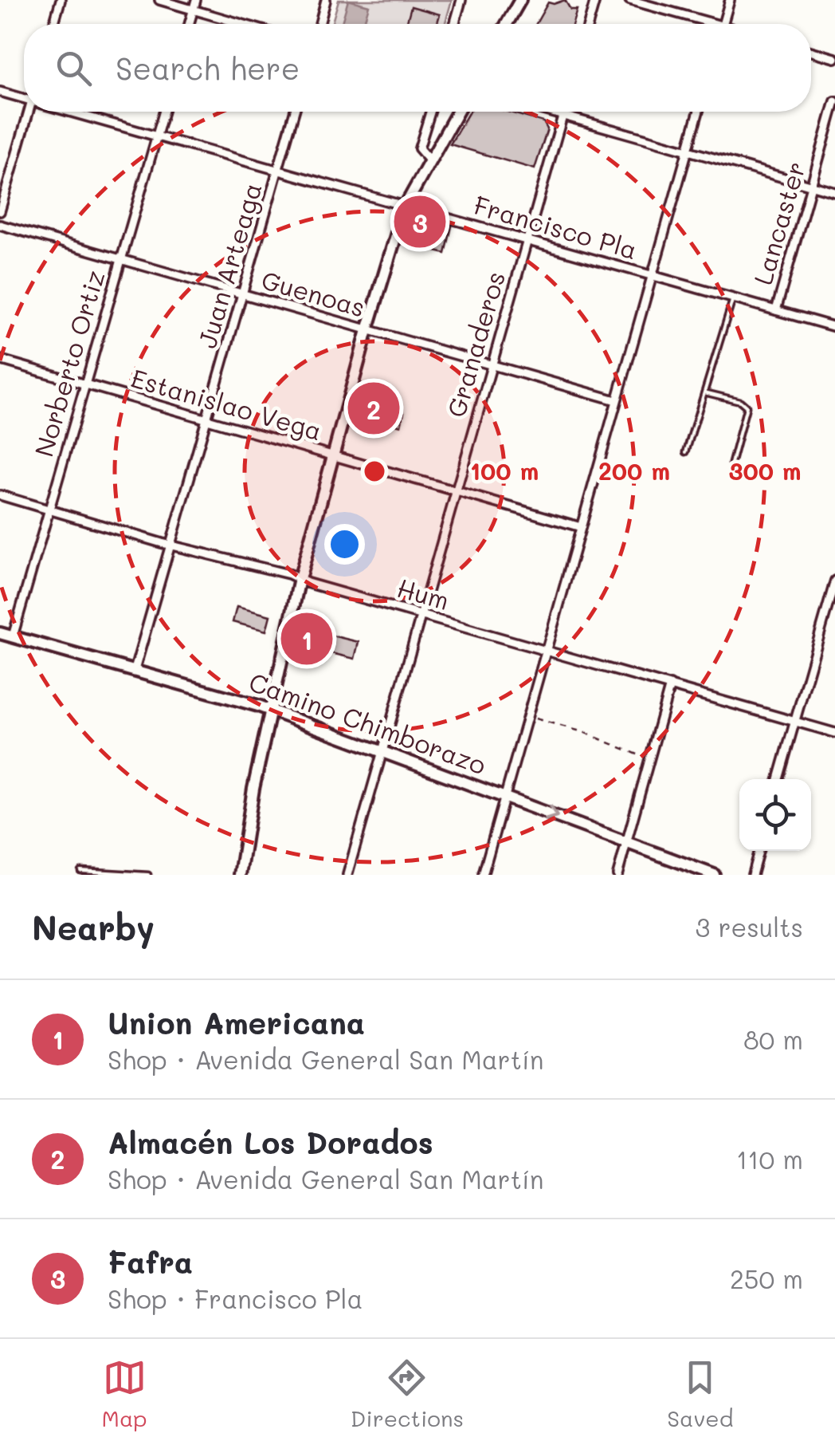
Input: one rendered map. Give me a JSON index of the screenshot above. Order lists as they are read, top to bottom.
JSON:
{
  "streets": {
    "main road": ["Camino Chimborazo"],
    "street": [
      "Lancaster",
      "Francisco Pla",
      "Juan Arteaga",
      "Guenoas",
      "Granaderos",
      "Norberto Ortiz",
      "Estanislao Vega",
      "Hum"
    ]
  },
  "crossings": [
    ["Lancaster", "Francisco Pla"],
    ["Francisco Pla", "Juan Arteaga"],
    ["Francisco Pla", "Granaderos"],
    ["Francisco Pla", "Norberto Ortiz"],
    ["Juan Arteaga", "Guenoas"],
    ["Juan Arteaga", "Estanislao Vega"],
    ["Juan Arteaga", "Hum"],
    ["Juan Arteaga", "Camino Chimborazo"],
    ["Guenoas", "Granaderos"],
    ["Guenoas", "Norberto Ortiz"],
    ["Granaderos", "Estanislao Vega"],
    ["Granaderos", "Hum"],
    ["Granaderos", "Camino Chimborazo"],
    ["Norberto Ortiz", "Estanislao Vega"],
    ["Norberto Ortiz", "Hum"],
    ["Norberto Ortiz", "Camino Chimborazo"]
  ],
  "page": {
    "search": "Search here",
    "pins": ["3", "2", "1"],
    "heading": ["Nearby", "3 results"],
    "list": [
      {
        "mark": "1",
        "name": "Union Americana",
        "note": "Shop · Avenida General San Martín",
        "value": "80 m"
      },
      {
        "mark": "2",
        "name": "Almacén Los Dorados",
        "note": "Shop · Avenida General San Martín",
        "value": "110 m"
      },
      {
        "mark": "3",
        "name": "Fafra",
        "note": "Shop · Francisco Pla",
        "value": "250 m"
      }
    ],
    "nav": ["Map", "Directions", "Saved"]
  },
  "rings": ["100 m", "200 m", "300 m"]
}
